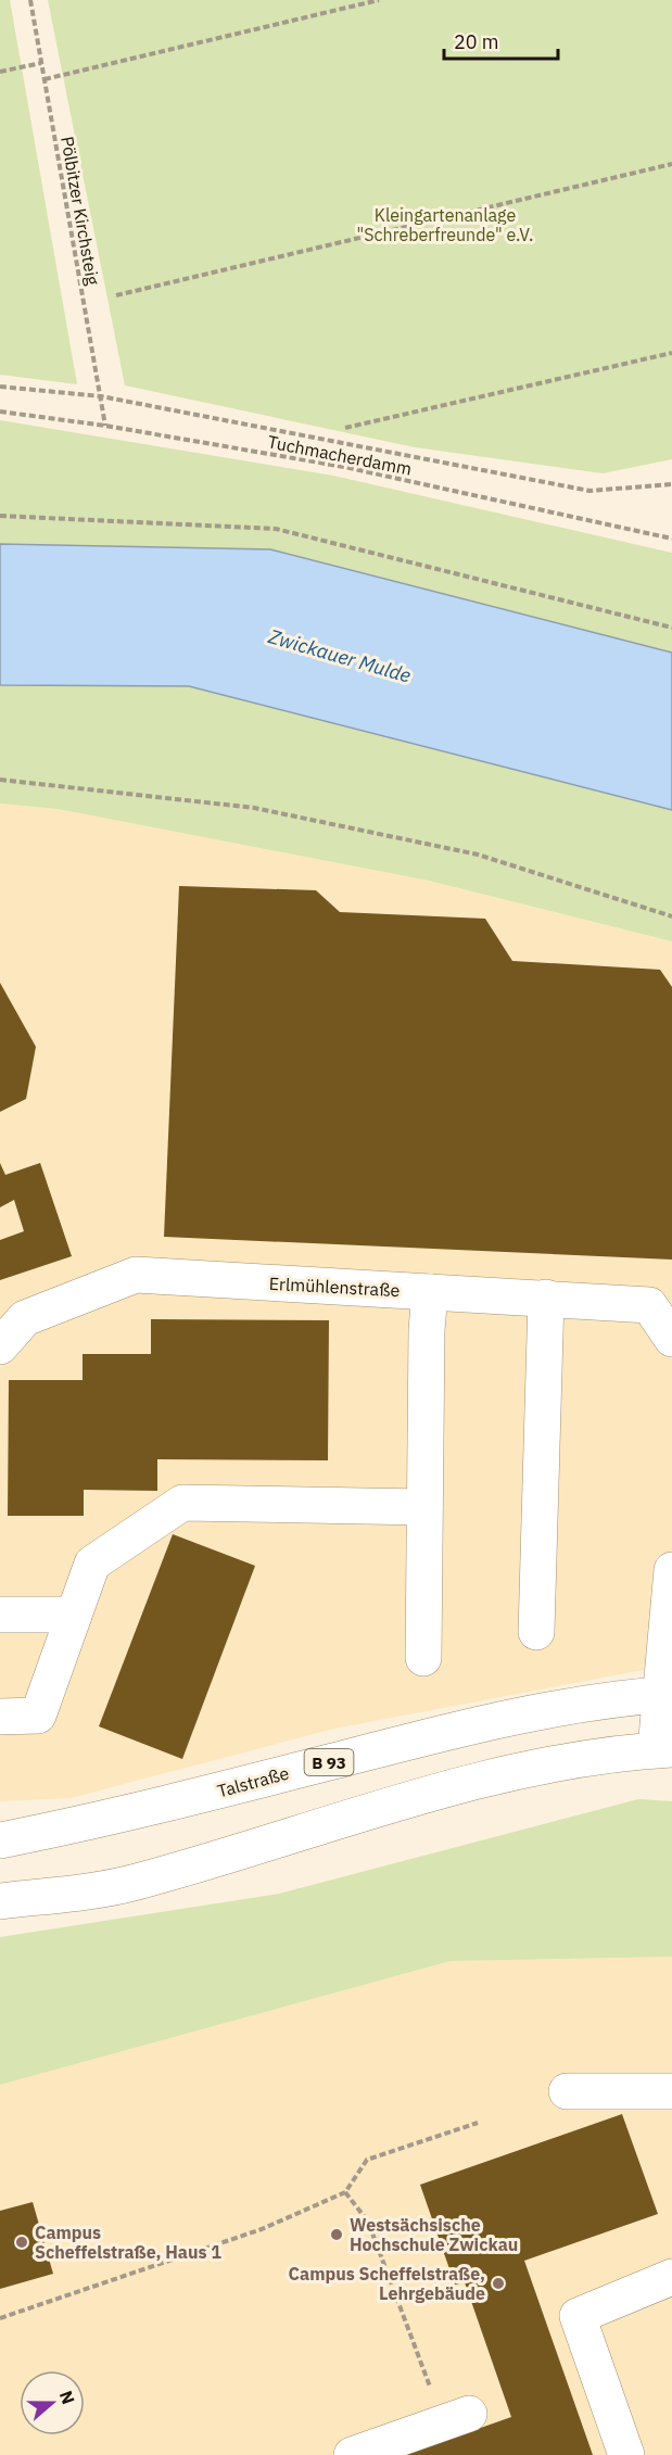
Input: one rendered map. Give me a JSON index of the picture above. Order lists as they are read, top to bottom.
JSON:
{
  "streets": {
    "main road": ["Erlmühlenstraße", "B 93", "Talstraße"],
    "path": ["Pölbitzer Kirchsteig", "Tuchmacherdamm"]
  },
  "crossings": [
    ["Pölbitzer Kirchsteig", "Tuchmacherdamm"]
  ],
  "water": ["Zwickauer Mulde"],
  "parks": ["Kleingartenanlage \"Schreberfreunde\" e.V."],
  "places": ["Westsächsische Hochschule Zwickau", "Campus Scheffelstraße, Haus 1", "Campus Scheffelstraße, Lehrgebäude"],
  "scale_bar": "20 m",
  "north": "right"
}
